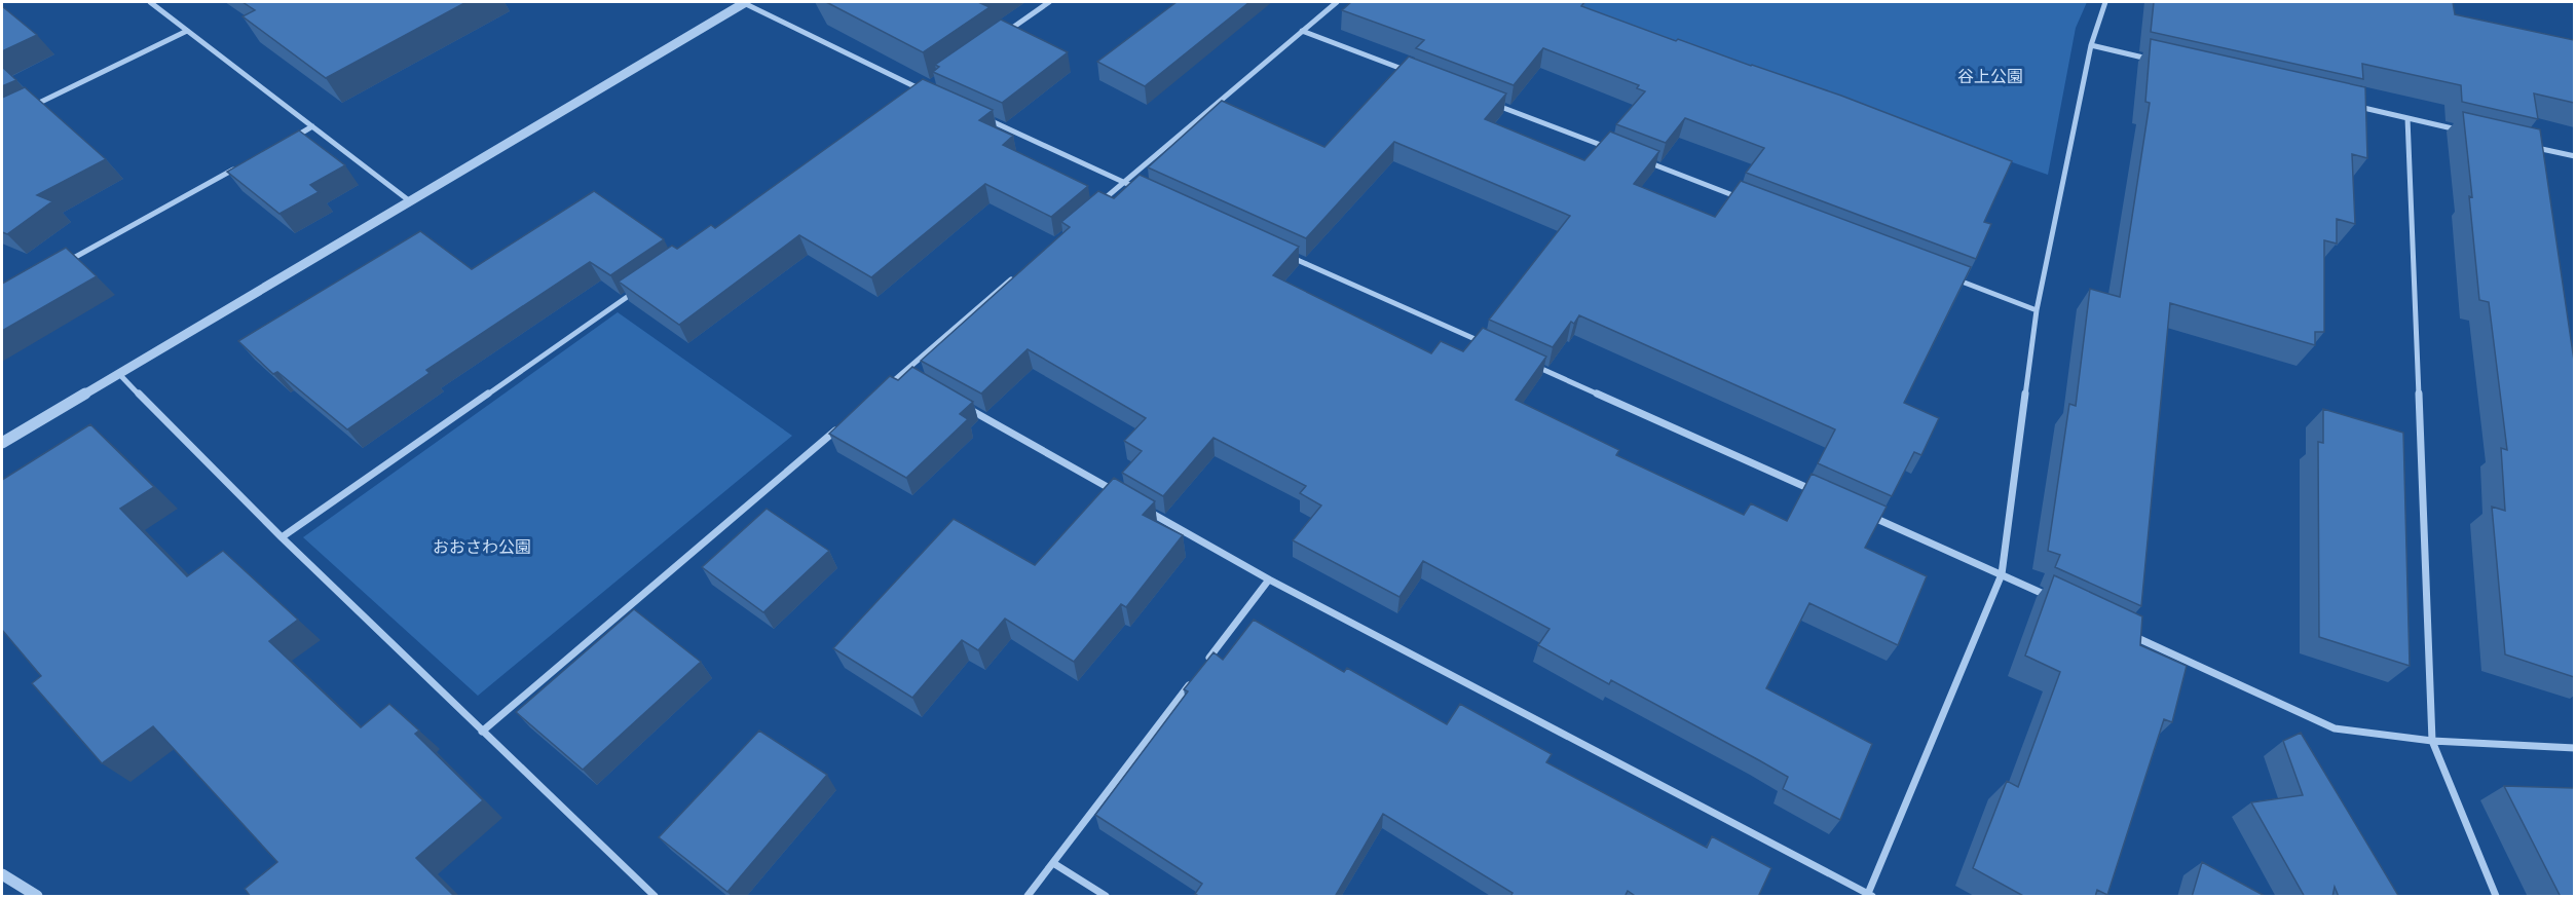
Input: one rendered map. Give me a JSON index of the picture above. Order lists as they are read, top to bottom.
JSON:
{
  "parks": ["谷上公園", "おおさわ公園"]
}
